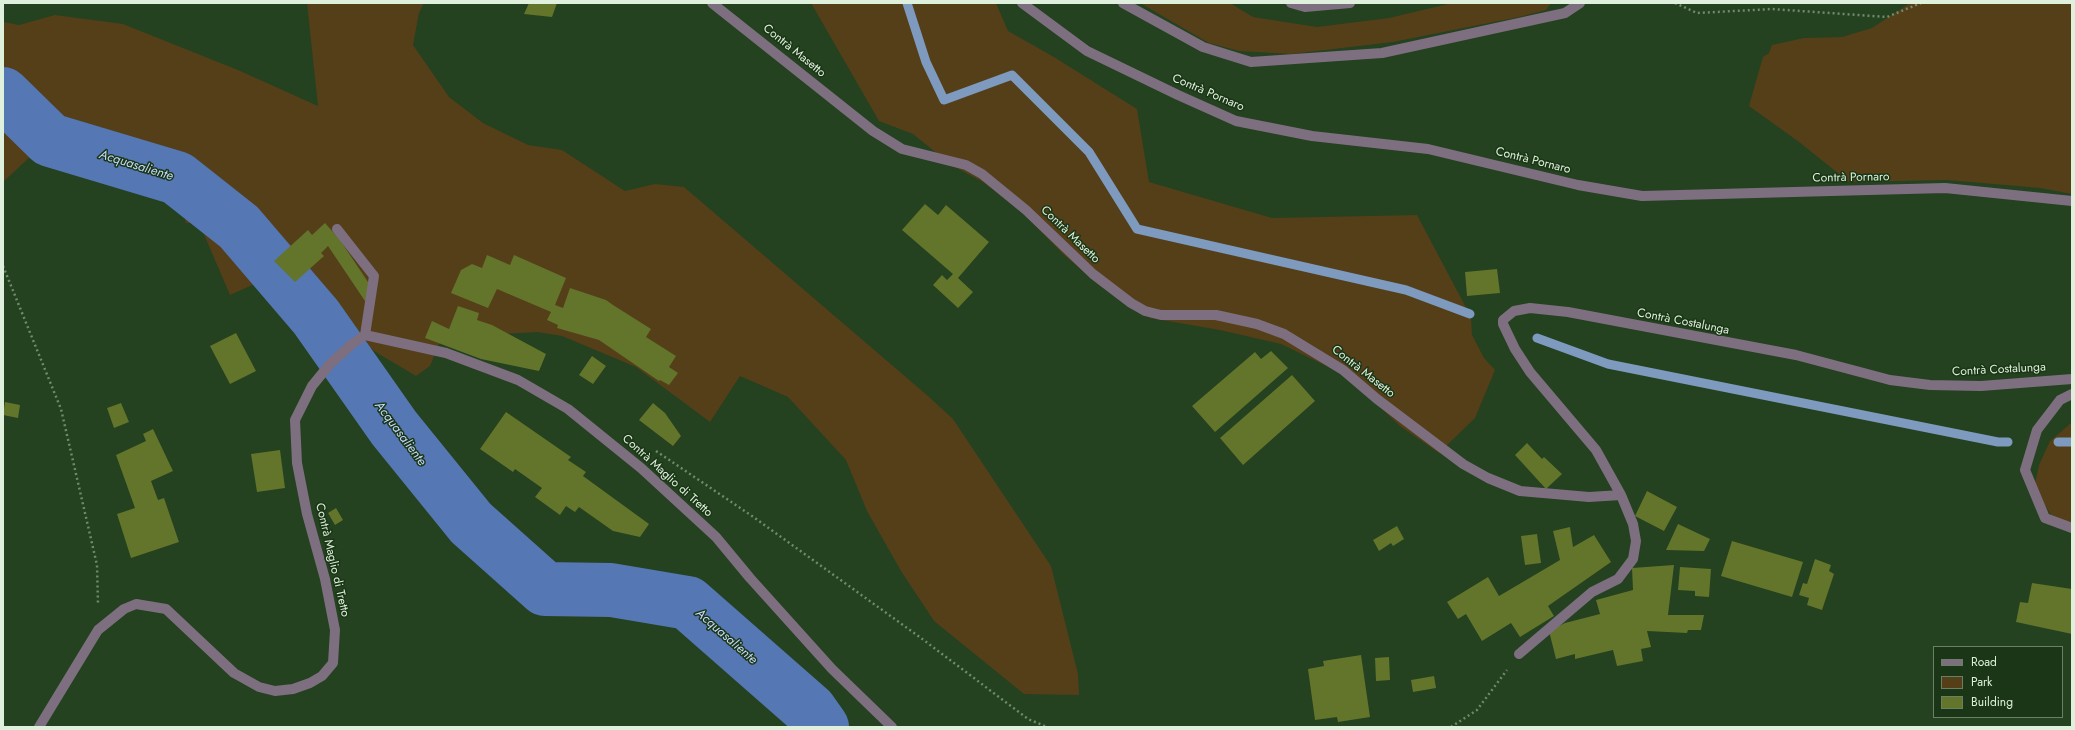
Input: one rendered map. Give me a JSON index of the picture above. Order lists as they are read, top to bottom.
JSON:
{
  "streets": {
    "street": [
      "Contrà Masetto",
      "Contrà Pornaro",
      "Contrà Costalunga",
      "Contrà Maglio di Tretto"
    ]
  },
  "crossings": [
    ["Contrà Masetto", "Contrà Costalunga"]
  ],
  "water": ["Acquasaliente"],
  "legend": ["Road", "Park", "Building"]
}
